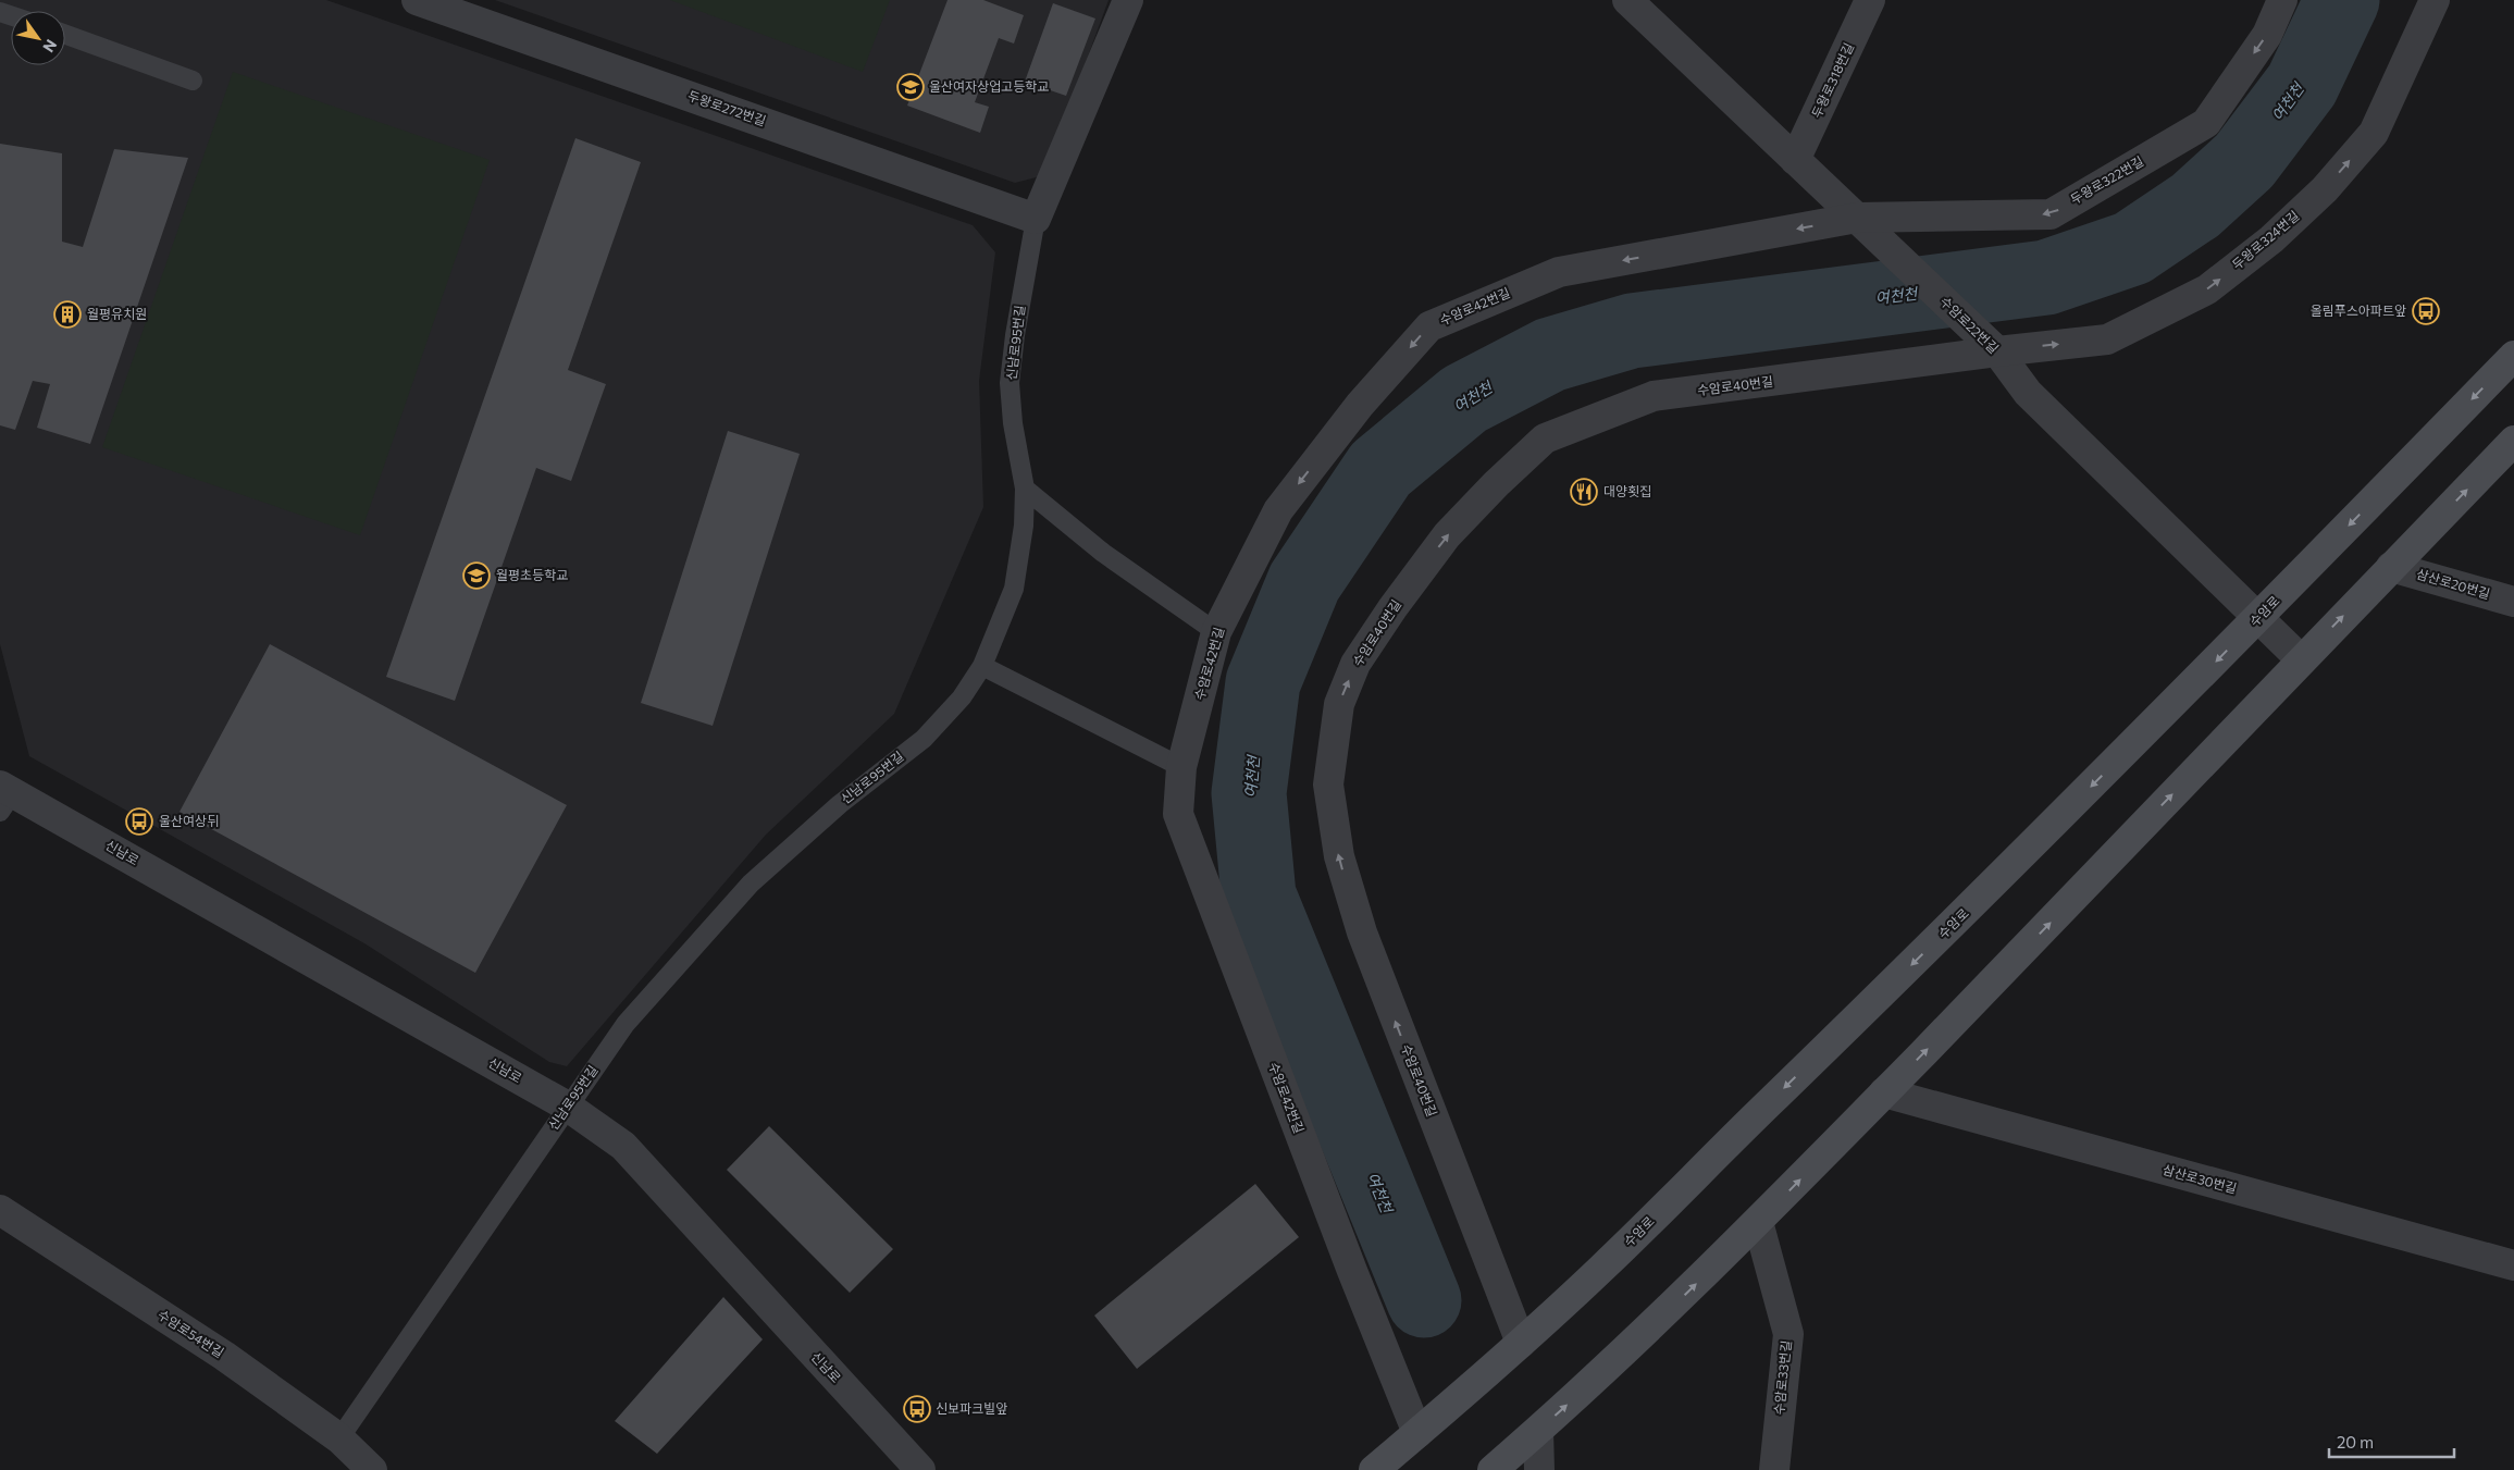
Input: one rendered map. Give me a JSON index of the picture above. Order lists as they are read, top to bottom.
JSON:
{
  "streets": {
    "main road": ["수암로"],
    "street": [
      "두왕로318번길",
      "두왕로272번길",
      "두왕로322번길",
      "두왕로324번길",
      "수암로42번길",
      "수암로22번길",
      "신남로95번길",
      "수암로40번길",
      "삼산로20번길",
      "신남로",
      "삼산로30번길",
      "수암로54번길",
      "수암로33번길"
    ]
  },
  "crossings": [
    ["두왕로318번길", "수암로22번길"],
    ["두왕로272번길", "신남로95번길"],
    ["두왕로322번길", "수암로42번길"],
    ["두왕로322번길", "수암로22번길"],
    ["두왕로324번길", "수암로22번길"],
    ["두왕로324번길", "수암로40번길"],
    ["수암로42번길", "수암로22번길"],
    ["수암로42번길", "수암로"],
    ["수암로22번길", "수암로40번길"],
    ["수암로22번길", "수암로"],
    ["신남로95번길", "신남로"],
    ["신남로95번길", "수암로54번길"],
    ["수암로40번길", "수암로"]
  ],
  "one_way": ["두왕로322번길", "두왕로324번길", "수암로42번길"],
  "water": ["여천천"],
  "places": {
    "school or university": ["울산여자상업고등학교", "월평초등학교"],
    "bus stop": ["올림푸스아파트앞", "울산여상뒤", "신보파크빌앞"],
    "building": ["월평유치원"],
    "restaurant": ["대양횟집"]
  },
  "scale_bar": "20 m",
  "north": "bottom right"
}
